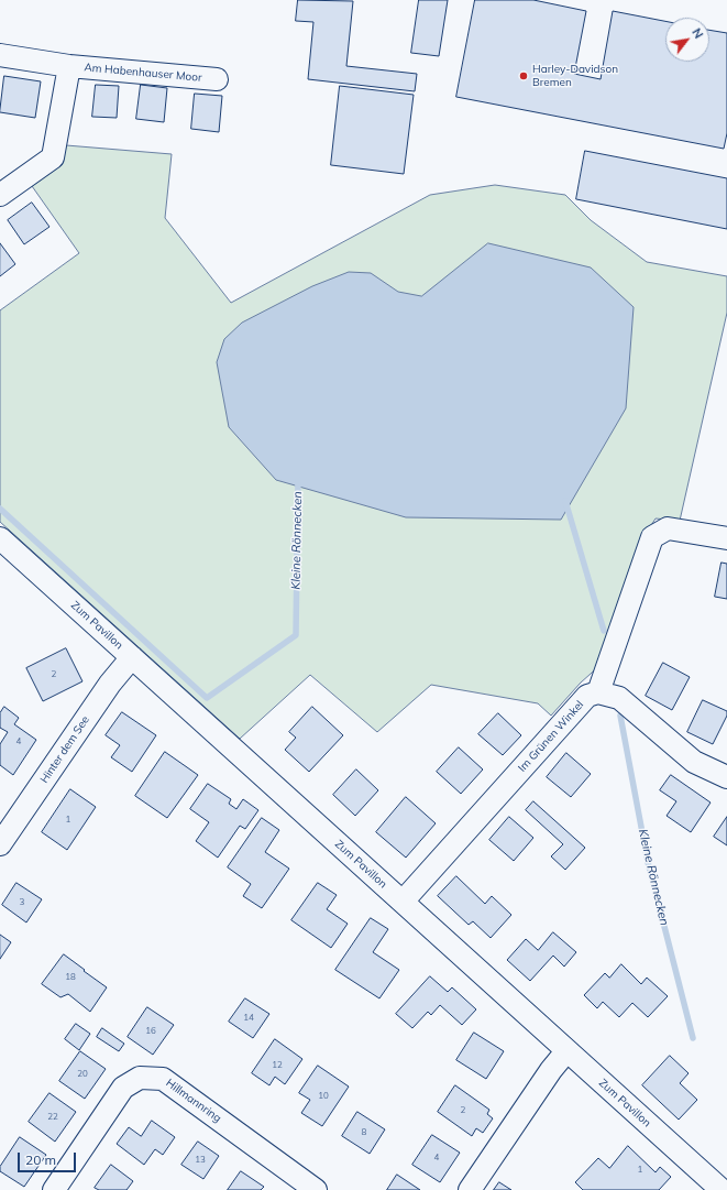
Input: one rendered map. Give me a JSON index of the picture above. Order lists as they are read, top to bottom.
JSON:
{
  "streets": {
    "street": [
      "Am Habenhauser Moor",
      "Zum Pavillon",
      "Im Grünen Winkel",
      "Hinter dem See",
      "Hillmannring"
    ]
  },
  "crossings": [
    ["Zum Pavillon", "Im Grünen Winkel"],
    ["Zum Pavillon", "Hinter dem See"]
  ],
  "water": ["Kleine Rönnecken"],
  "places": ["Harley-Davidson Bremen"],
  "house_numbers": [
    "2",
    "4",
    "1",
    "3",
    "18",
    "14",
    "16",
    "12",
    "20",
    "10",
    "2",
    "22",
    "8",
    "4",
    "13",
    "1"
  ],
  "scale_bar": "20 m",
  "north": "top right"
}
